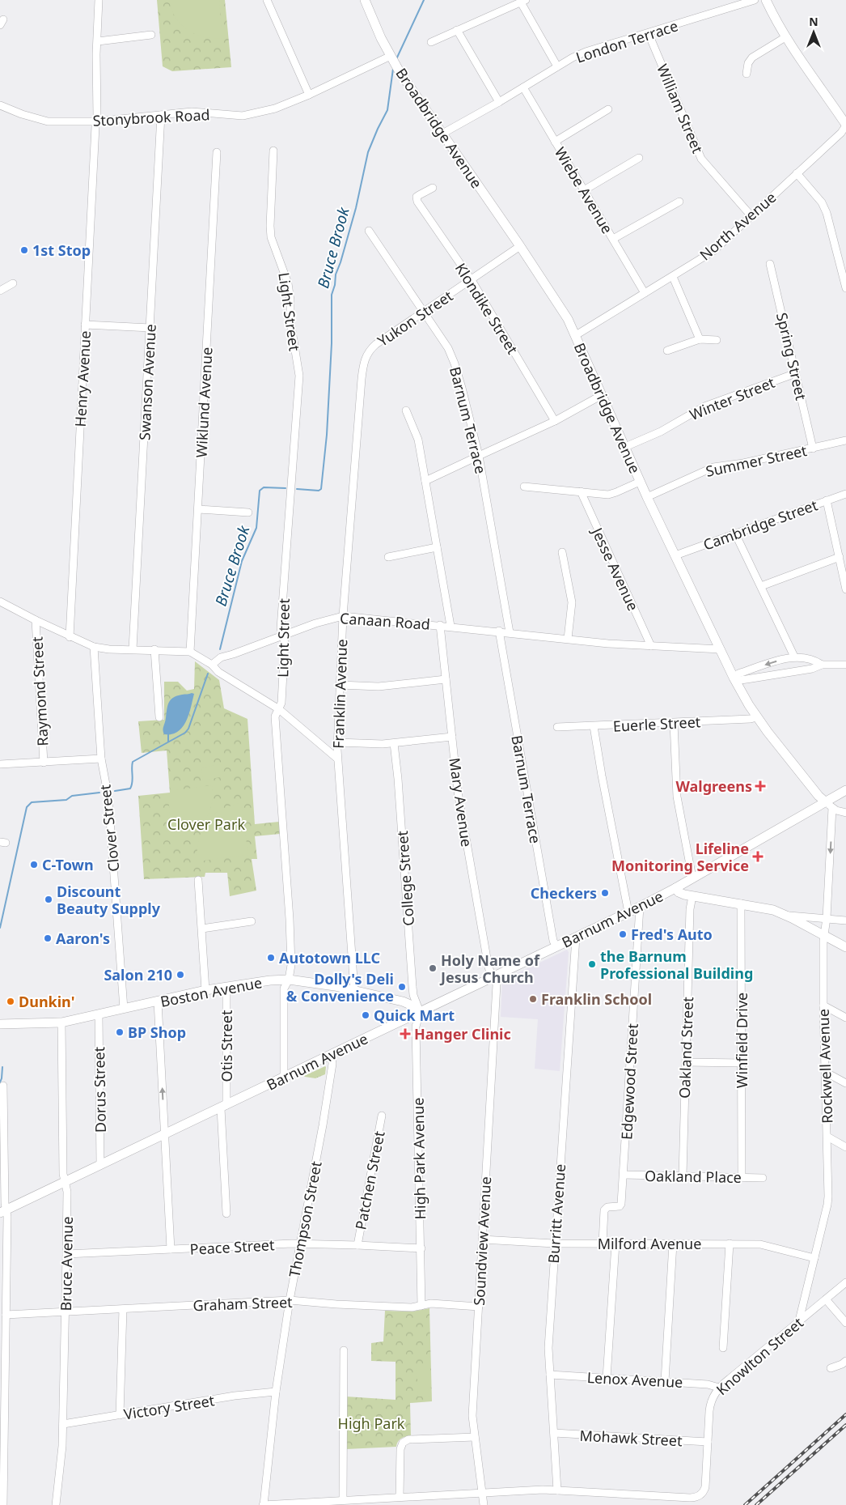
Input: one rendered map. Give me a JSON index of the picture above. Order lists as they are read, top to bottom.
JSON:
{
  "streets": {
    "main road": ["Broadbridge Avenue", "Barnum Avenue", "Boston Avenue"],
    "street": [
      "London Terrace",
      "William Street",
      "Stonybrook Road",
      "Wiebe Avenue",
      "North Avenue",
      "Klondike Street",
      "Light Street",
      "Yukon Street",
      "Spring Street",
      "Henry Avenue",
      "Swanson Avenue",
      "Winter Street",
      "Wiklund Avenue",
      "Barnum Terrace",
      "Summer Street",
      "Cambridge Street",
      "Jesse Avenue",
      "Canaan Road",
      "Raymond Street",
      "Franklin Avenue",
      "Euerle Street",
      "Mary Avenue",
      "Clover Street",
      "College Street",
      "Winfield Drive",
      "Otis Street",
      "Oakland Street",
      "Rockwell Avenue",
      "Edgewood Street",
      "Dorus Street",
      "High Park Avenue",
      "Oakland Place",
      "Patchen Street",
      "Burritt Avenue",
      "Thompson Street",
      "Soundview Avenue",
      "Milford Avenue",
      "Peace Street",
      "Bruce Avenue",
      "Graham Street",
      "Knowlton Street",
      "Lenox Avenue",
      "Victory Street",
      "Mohawk Street"
    ]
  },
  "crossings": [
    ["London Terrace", "William Street"],
    ["London Terrace", "Broadbridge Avenue"],
    ["London Terrace", "Wiebe Avenue"],
    ["William Street", "North Avenue"],
    ["Stonybrook Road", "Broadbridge Avenue"],
    ["Stonybrook Road", "Henry Avenue"],
    ["Stonybrook Road", "Swanson Avenue"],
    ["Broadbridge Avenue", "North Avenue"],
    ["Broadbridge Avenue", "Yukon Street"],
    ["Broadbridge Avenue", "Winter Street"],
    ["Broadbridge Avenue", "Summer Street"],
    ["Broadbridge Avenue", "Cambridge Street"],
    ["Broadbridge Avenue", "Canaan Road"],
    ["Broadbridge Avenue", "Euerle Street"],
    ["Broadbridge Avenue", "Barnum Avenue"],
    ["Broadbridge Avenue", "Rockwell Avenue"],
    ["Wiebe Avenue", "North Avenue"],
    ["Klondike Street", "Yukon Street"],
    ["Light Street", "Canaan Road"],
    ["Light Street", "Barnum Avenue"],
    ["Light Street", "Boston Avenue"],
    ["Yukon Street", "Barnum Terrace"],
    ["Yukon Street", "Franklin Avenue"],
    ["Spring Street", "Winter Street"],
    ["Spring Street", "Summer Street"],
    ["Barnum Terrace", "Canaan Road"],
    ["Barnum Terrace", "Barnum Avenue"],
    ["Jesse Avenue", "Canaan Road"],
    ["Canaan Road", "Franklin Avenue"],
    ["Canaan Road", "Mary Avenue"],
    ["Franklin Avenue", "Boston Avenue"],
    ["Mary Avenue", "Barnum Avenue"],
    ["Mary Avenue", "Soundview Avenue"],
    ["Clover Street", "Boston Avenue"],
    ["College Street", "Barnum Avenue"],
    ["College Street", "Boston Avenue"],
    ["College Street", "High Park Avenue"],
    ["Barnum Avenue", "Boston Avenue"],
    ["Barnum Avenue", "Otis Street"],
    ["Barnum Avenue", "Rockwell Avenue"],
    ["Barnum Avenue", "Edgewood Street"],
    ["Barnum Avenue", "Dorus Street"],
    ["Barnum Avenue", "High Park Avenue"],
    ["Barnum Avenue", "Burritt Avenue"],
    ["Barnum Avenue", "Thompson Street"],
    ["Barnum Avenue", "Soundview Avenue"],
    ["Barnum Avenue", "Bruce Avenue"],
    ["Boston Avenue", "Otis Street"],
    ["Boston Avenue", "Dorus Street"],
    ["Boston Avenue", "High Park Avenue"],
    ["Boston Avenue", "Bruce Avenue"],
    ["Winfield Drive", "Oakland Place"],
    ["Oakland Street", "Oakland Place"],
    ["Rockwell Avenue", "Milford Avenue"],
    ["Rockwell Avenue", "Knowlton Street"],
    ["Edgewood Street", "Oakland Place"],
    ["Edgewood Street", "Milford Avenue"],
    ["High Park Avenue", "Peace Street"],
    ["High Park Avenue", "Graham Street"],
    ["Patchen Street", "Peace Street"],
    ["Burritt Avenue", "Milford Avenue"],
    ["Burritt Avenue", "Knowlton Street"],
    ["Burritt Avenue", "Lenox Avenue"],
    ["Burritt Avenue", "Mohawk Street"],
    ["Thompson Street", "Peace Street"],
    ["Thompson Street", "Graham Street"],
    ["Thompson Street", "Victory Street"],
    ["Soundview Avenue", "Milford Avenue"],
    ["Soundview Avenue", "Graham Street"],
    ["Peace Street", "Bruce Avenue"],
    ["Bruce Avenue", "Graham Street"],
    ["Bruce Avenue", "Victory Street"],
    ["Knowlton Street", "Lenox Avenue"],
    ["Knowlton Street", "Mohawk Street"]
  ],
  "water": ["Bruce Brook"],
  "parks": ["Clover Park", "High Park"],
  "places": {
    "other": [
      "1st Stop",
      "C-Town",
      "Checkers",
      "Discount Beauty Supply",
      "Fred's Auto",
      "Aaron's",
      "Autotown LLC",
      "the Barnum Professional Building",
      "Holy Name of Jesus Church",
      "Salon 210",
      "Dolly's Deli & Convenience",
      "Franklin School",
      "Dunkin'",
      "Quick Mart",
      "BP Shop"
    ],
    "health": ["Walgreens", "Lifeline Monitoring Service", "Hanger Clinic"]
  },
  "north": "top"
}
